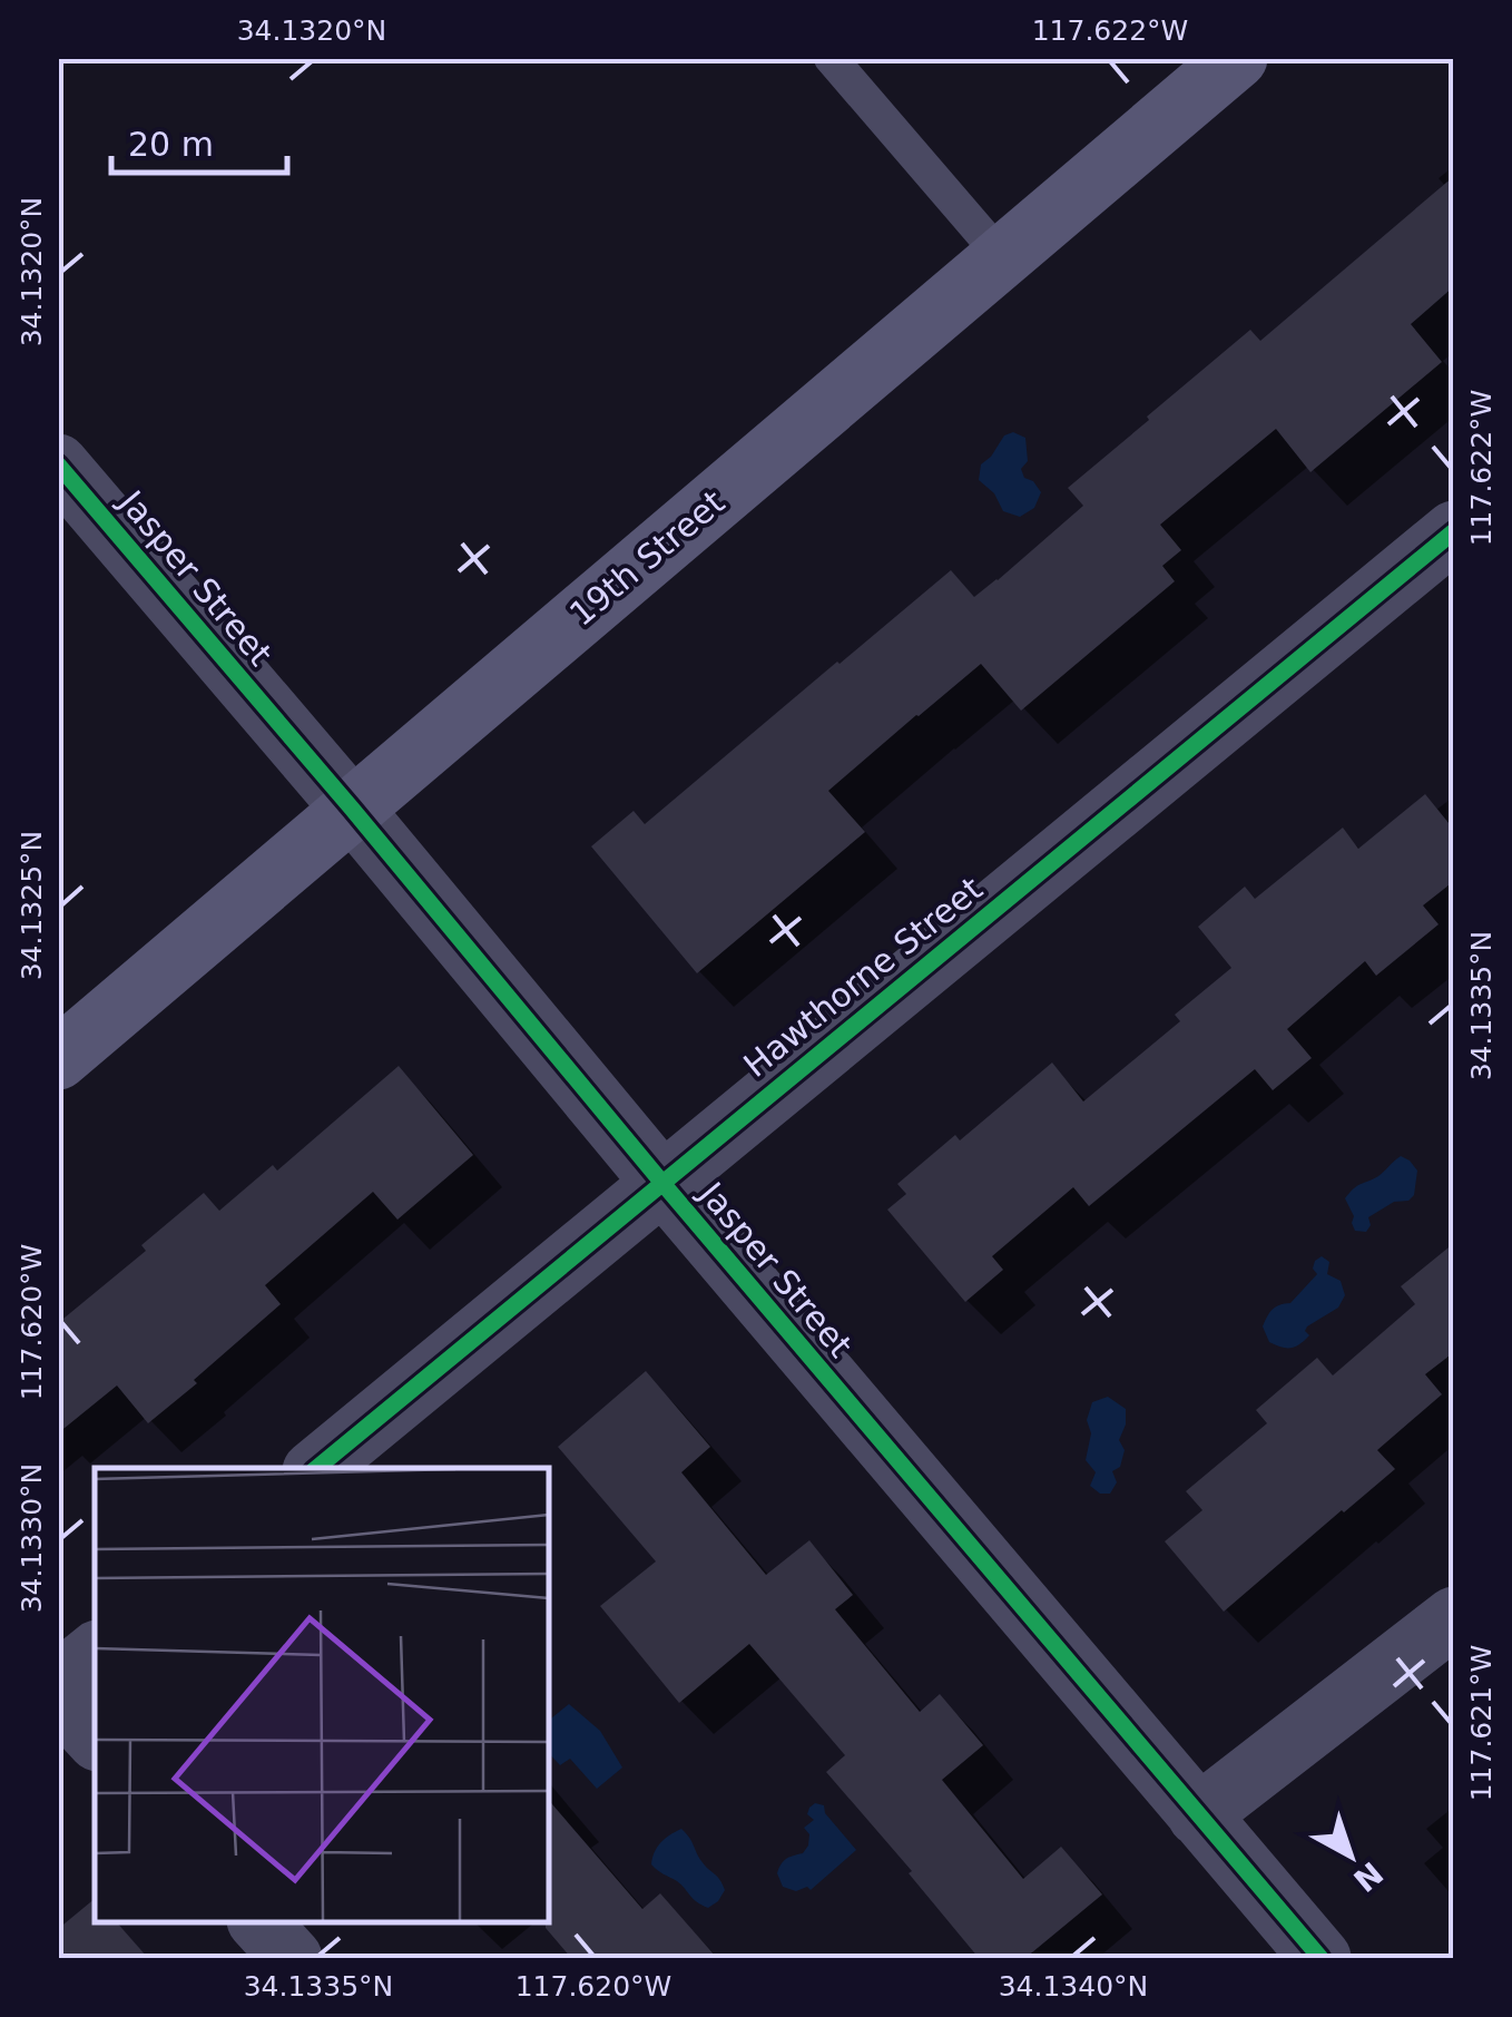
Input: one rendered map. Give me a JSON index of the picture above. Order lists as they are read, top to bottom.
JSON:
{
  "streets": {
    "main road": ["19th Street"],
    "street": ["Jasper Street", "Hawthorne Street"]
  },
  "crossings": [
    ["19th Street", "Jasper Street"],
    ["Jasper Street", "Hawthorne Street"]
  ],
  "scale_bar": "20 m",
  "north": "bottom right",
  "coordinates": [
    "34.1320°N",
    "117.622°W",
    "34.1325°N",
    "34.1335°N",
    "117.620°W",
    "34.1330°N",
    "117.621°W",
    "34.1340°N"
  ]
}
